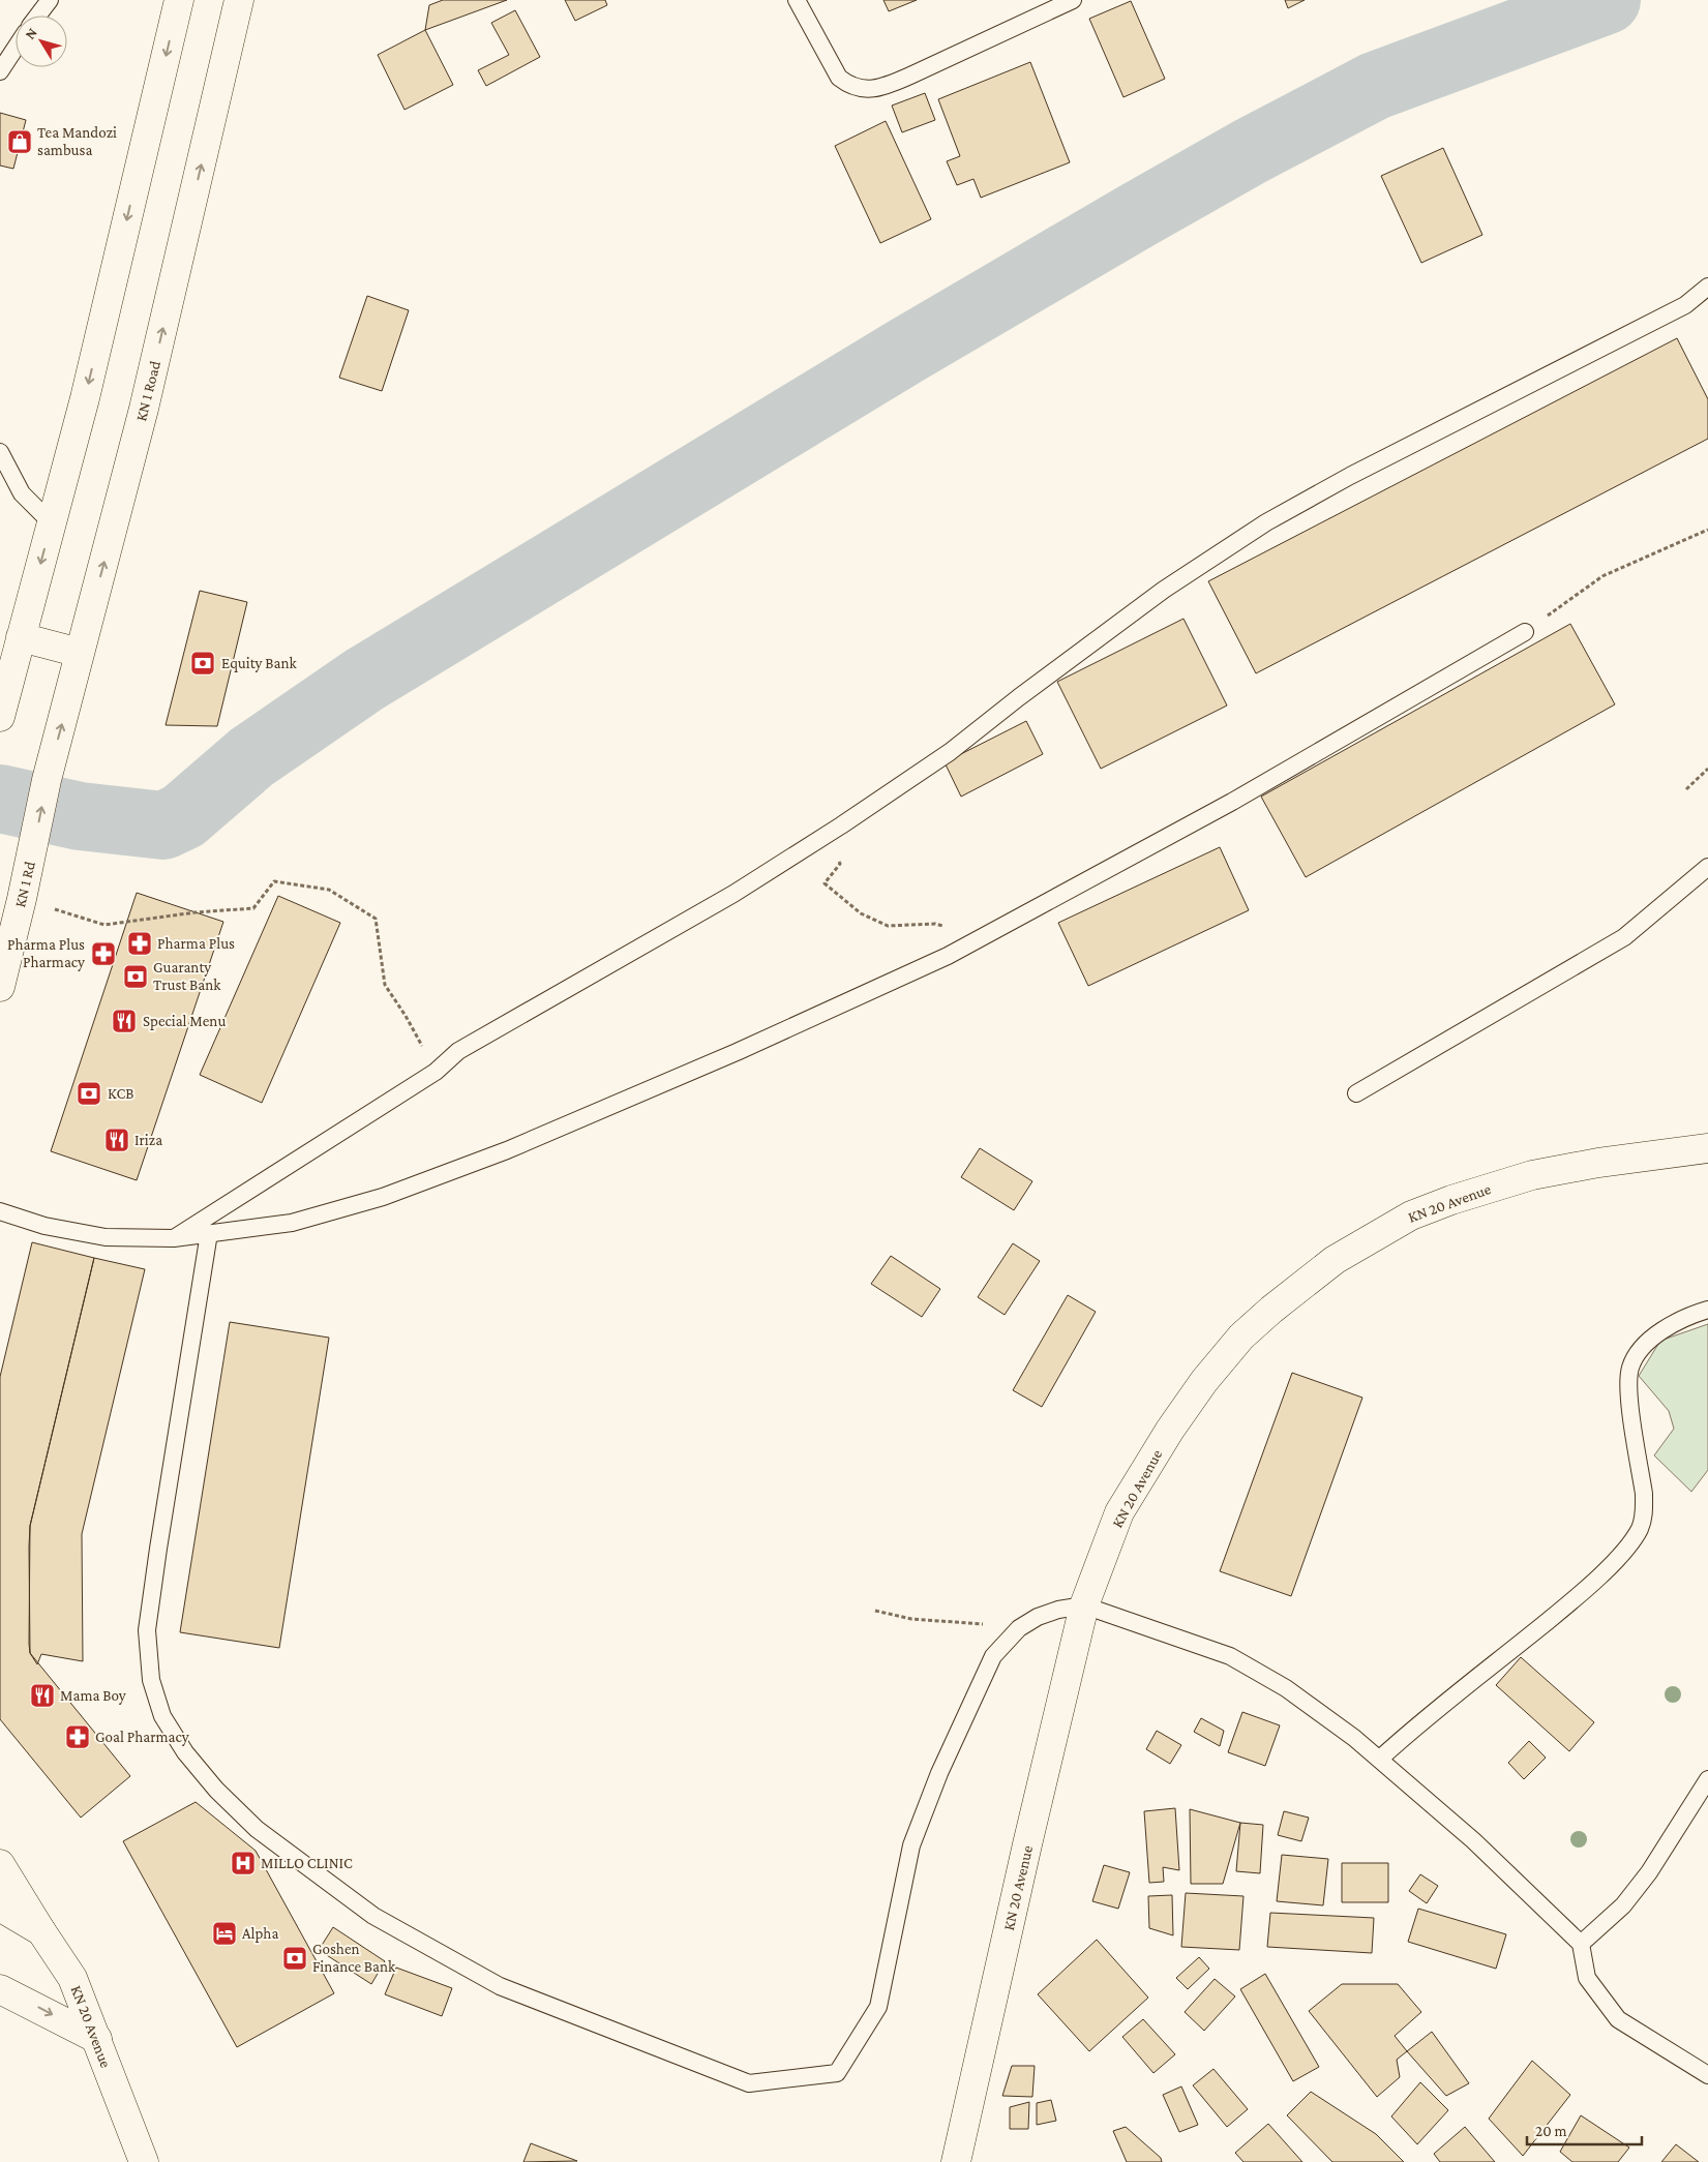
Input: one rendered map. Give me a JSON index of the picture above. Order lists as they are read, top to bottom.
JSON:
{
  "streets": {
    "main road": ["KN 1 Road", "KN 1 Rd", "KN 20 Avenue"]
  },
  "crossings": [
    ["KN 1 Road", "KN 1 Rd"]
  ],
  "one_way": ["KN 1 Rd"],
  "places": {
    "shop": ["Tea Mandozi sambusa"],
    "bank": [
      "Equity Bank",
      "Guaranty Trust Bank",
      "KCB",
      "Goshen Finance Bank"
    ],
    "pharmacy": ["Pharma Plus", "Pharma Plus Pharmacy", "Goal Pharmacy"],
    "restaurant": ["Special Menu", "Iriza", "Mama Boy"],
    "hospital": ["MILLO CLINIC"],
    "hotel": ["Alpha"]
  },
  "scale_bar": "20 m",
  "north": "top left"
}
